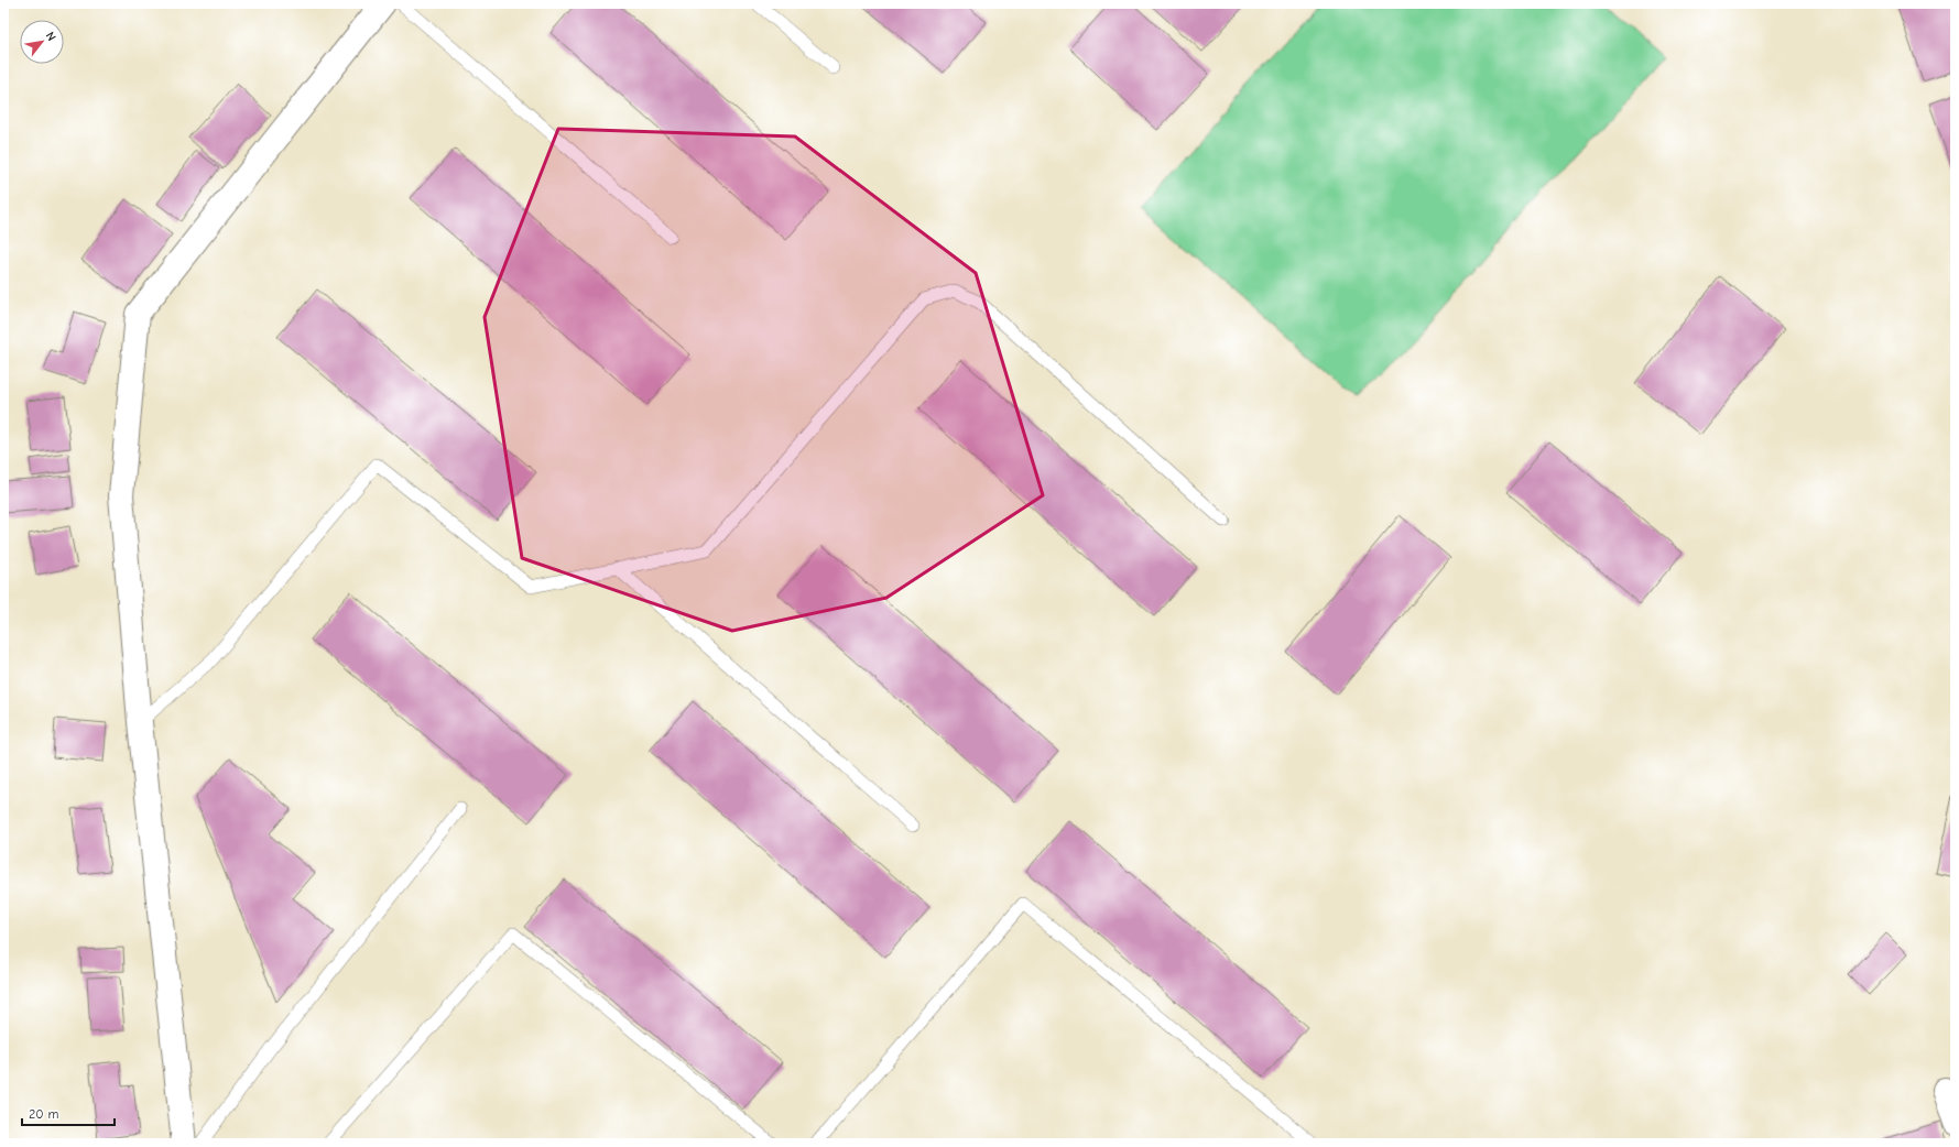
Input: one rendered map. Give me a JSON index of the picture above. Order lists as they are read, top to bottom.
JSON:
{
  "scale_bar": "20 m",
  "north": "top right"
}
